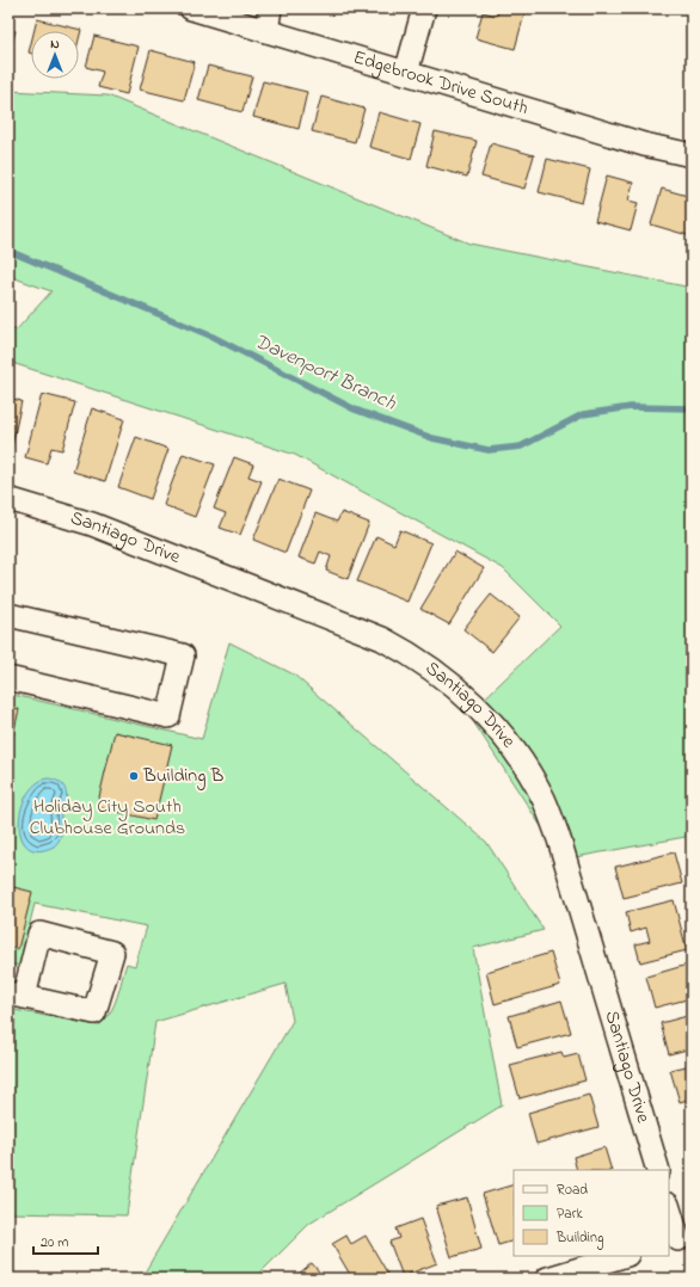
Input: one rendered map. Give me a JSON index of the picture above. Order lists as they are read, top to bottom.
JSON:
{
  "streets": {
    "street": ["Edgebrook Drive South", "Santiago Drive"]
  },
  "water": ["Davenport Branch"],
  "parks": ["Holiday City South Clubhouse Grounds"],
  "places": ["Building B"],
  "legend": ["Road", "Park", "Building"],
  "scale_bar": "20 m",
  "north": "top"
}
